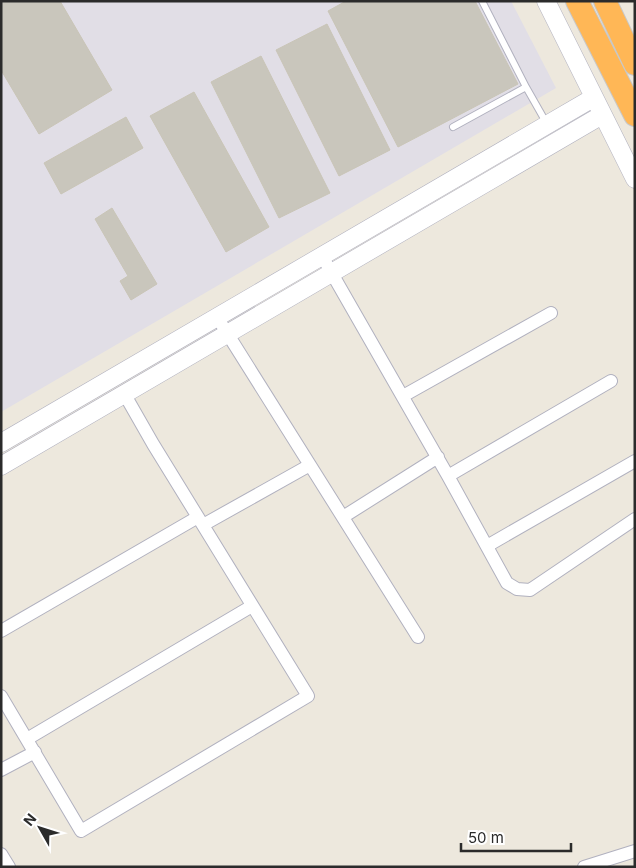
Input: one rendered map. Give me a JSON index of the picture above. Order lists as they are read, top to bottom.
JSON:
{
  "scale_bar": "50 m",
  "north": "top left"
}
